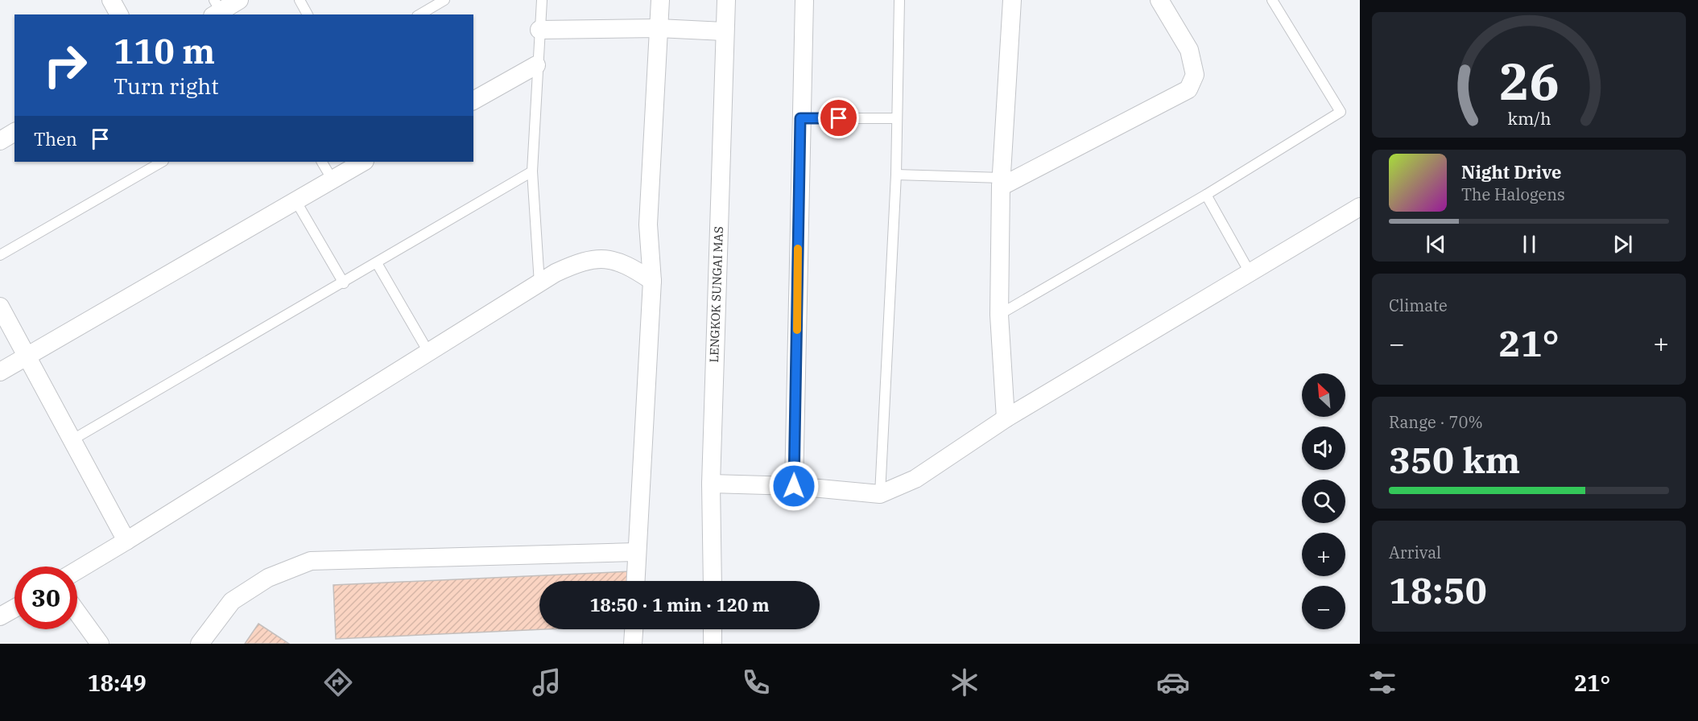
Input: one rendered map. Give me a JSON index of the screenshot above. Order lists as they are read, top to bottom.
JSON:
{
  "streets": {
    "street": ["LENGKOK SUNGAI MAS"]
  },
  "north": "top left",
  "page": {
    "turn": ["110 m", "Turn right"],
    "then": "Then",
    "song": ["Night Drive", "The Halogens"],
    "tile": [
      "Climate",
      ["Range · 70%", "350 km"],
      ["Arrival", "18:50"]
    ],
    "heat": ["−", "21°", "+"],
    "map_buttons": ["+", "−"],
    "limit": "30",
    "trip": "18:50 · 1 min · 120 m",
    "tabs": ["18:49", "21°"],
    "gauge": ["26", "km/h"]
  }
}
